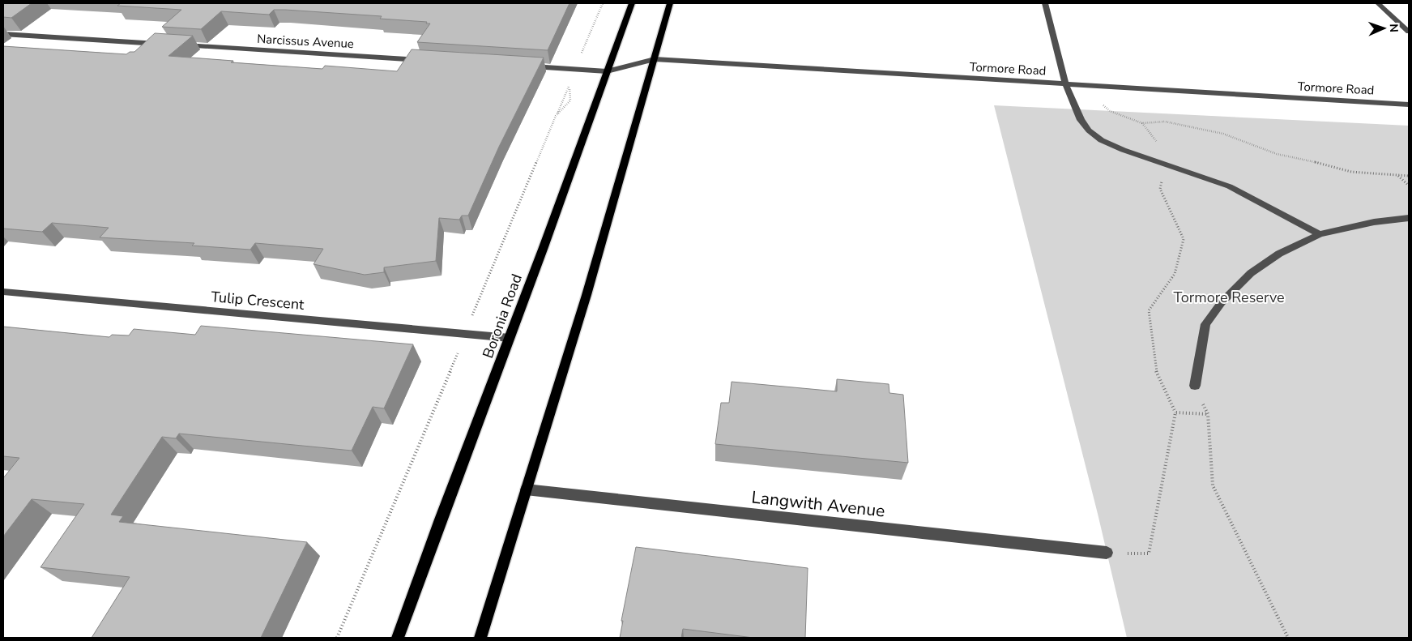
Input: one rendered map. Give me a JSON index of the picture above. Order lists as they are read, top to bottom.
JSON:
{
  "streets": {
    "main road": ["Boronia Road"],
    "street": [
      "Narcissus Avenue",
      "Tormore Road",
      "Tulip Crescent",
      "Langwith Avenue"
    ]
  },
  "crossings": [
    ["Tormore Road", "Boronia Road"],
    ["Tulip Crescent", "Boronia Road"]
  ],
  "parks": ["Tormore Reserve"],
  "north": "right"
}
